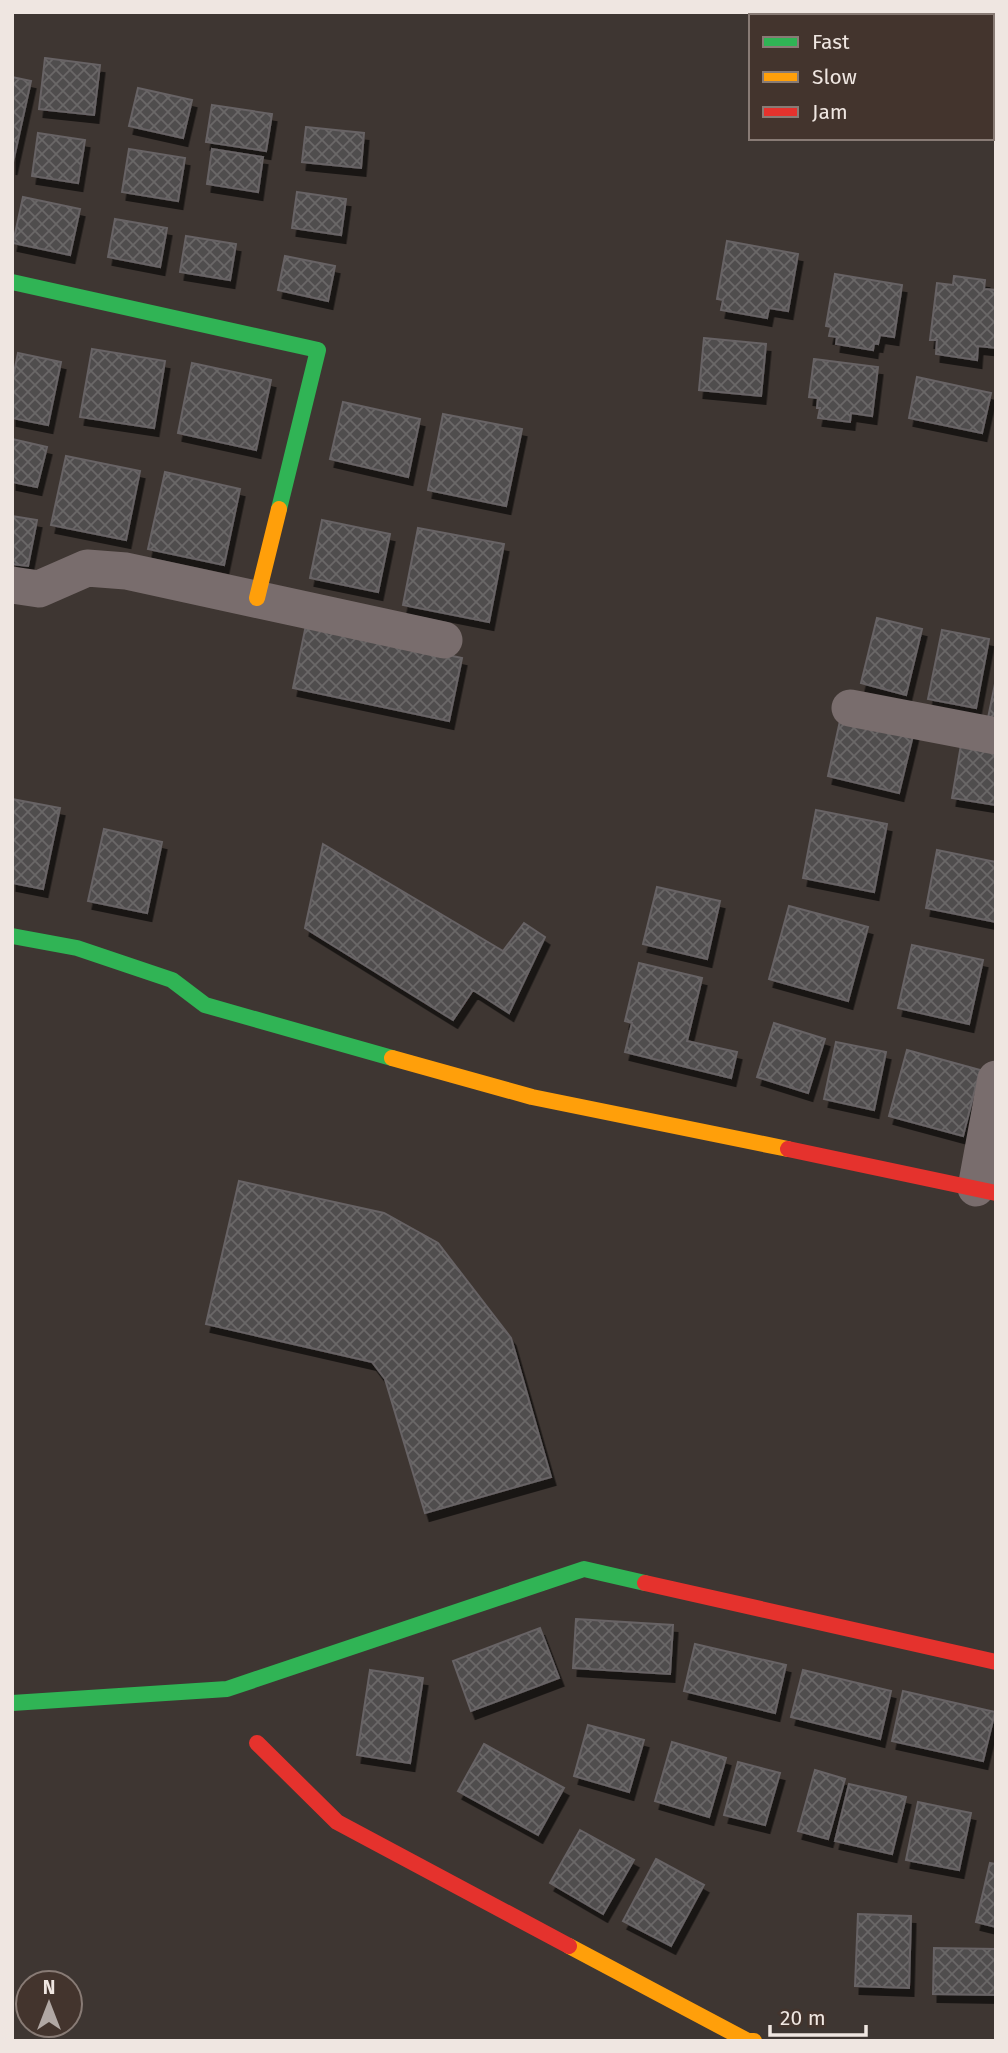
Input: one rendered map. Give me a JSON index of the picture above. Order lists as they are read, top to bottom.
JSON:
{
  "legend": ["Fast", "Slow", "Jam"],
  "scale_bar": "20 m",
  "north": "top"
}
